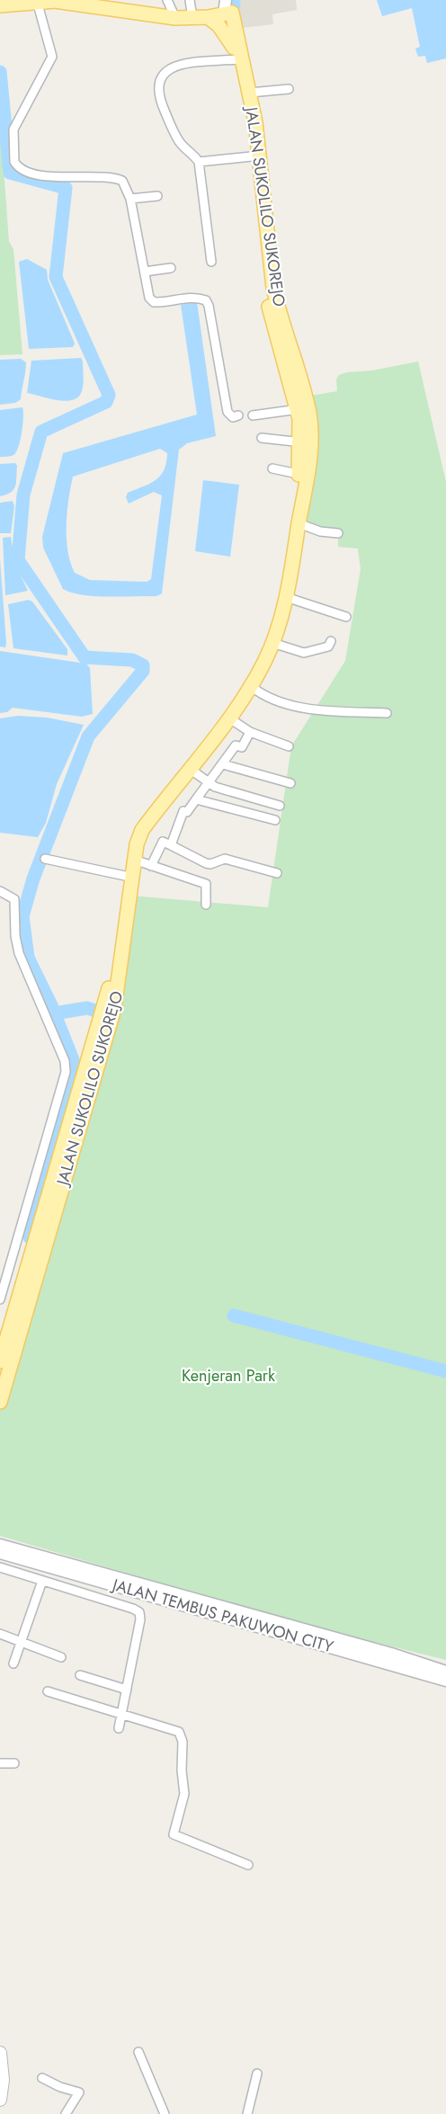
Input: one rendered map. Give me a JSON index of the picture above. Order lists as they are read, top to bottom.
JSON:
{
  "streets": {
    "main road": ["JALAN SUKOLILO SUKOREJO"],
    "street": ["JALAN TEMBUS PAKUWON CITY"]
  },
  "parks": ["Kenjeran Park"]
}
